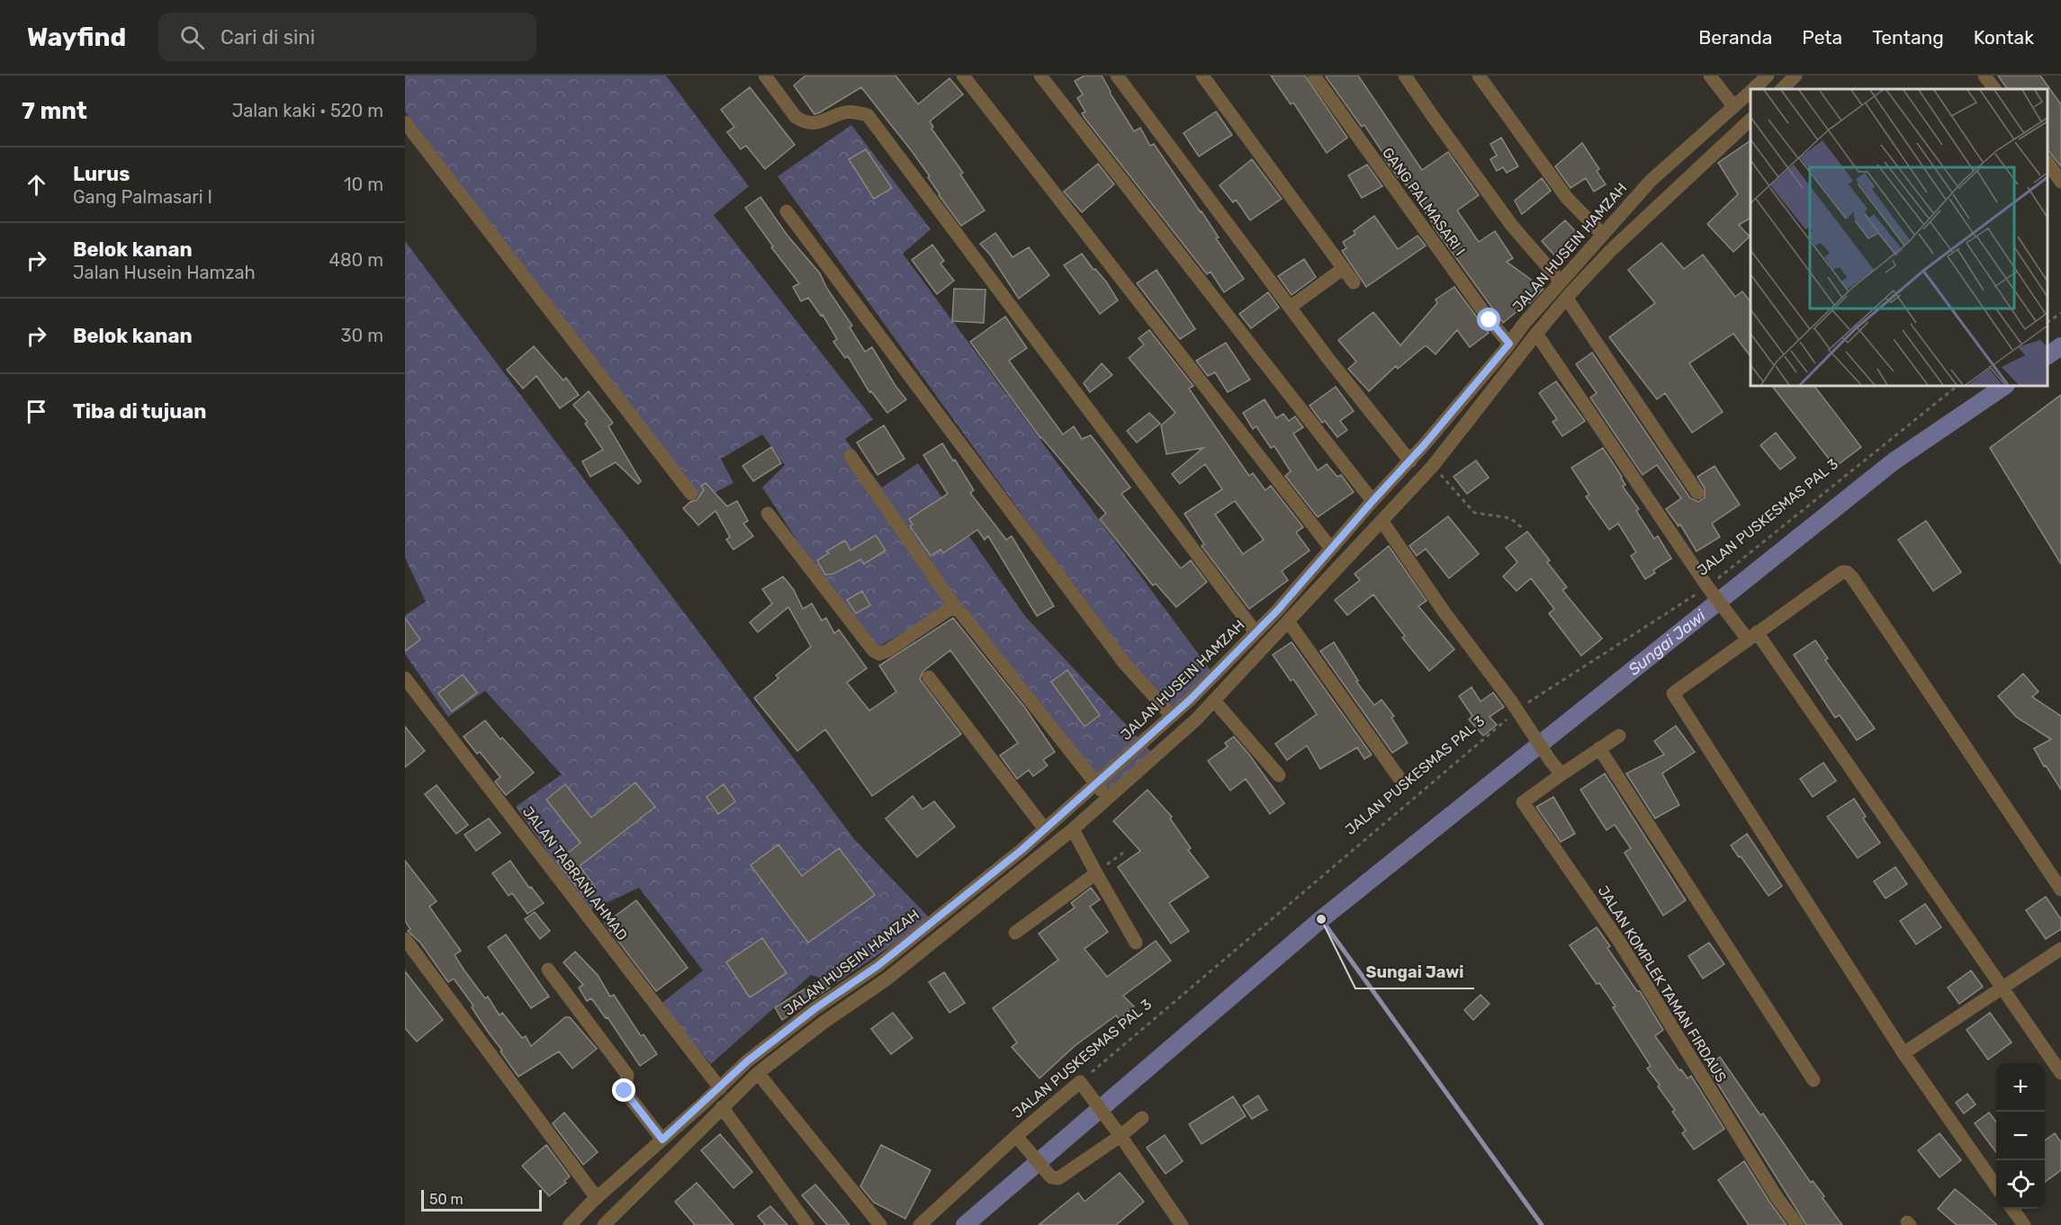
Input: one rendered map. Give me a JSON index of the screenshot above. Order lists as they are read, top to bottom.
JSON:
{
  "streets": {
    "street": [
      "GANG PALMASARI I",
      "JALAN HUSEIN HAMZAH",
      "JALAN PUSKESMAS PAL 3",
      "JALAN TABRANI AHMAD",
      "JALAN KOMPLEK TAMAN FIRDAUS"
    ]
  },
  "crossings": [
    ["GANG PALMASARI I", "JALAN HUSEIN HAMZAH"],
    ["JALAN HUSEIN HAMZAH", "JALAN TABRANI AHMAD"]
  ],
  "water": ["Sungai Jawi"],
  "places": ["Sungai Jawi"],
  "scale_bar": "50 m",
  "page": {
    "header": "Wayfind",
    "search": "Cari di sini",
    "nav": [
      "Beranda",
      "Peta",
      "Tentang",
      "Kontak"
    ],
    "heading": ["7 mnt", "Jalan kaki · 520 m"],
    "list": [
      ["Lurus", "Gang Palmasari I", "10 m"],
      ["Belok kanan", "Jalan Husein Hamzah", "480 m"],
      ["Belok kanan", "30 m"],
      "Tiba di tujuan"
    ],
    "map_buttons": ["+", "−"],
    "scale": "50 m"
  }
}
